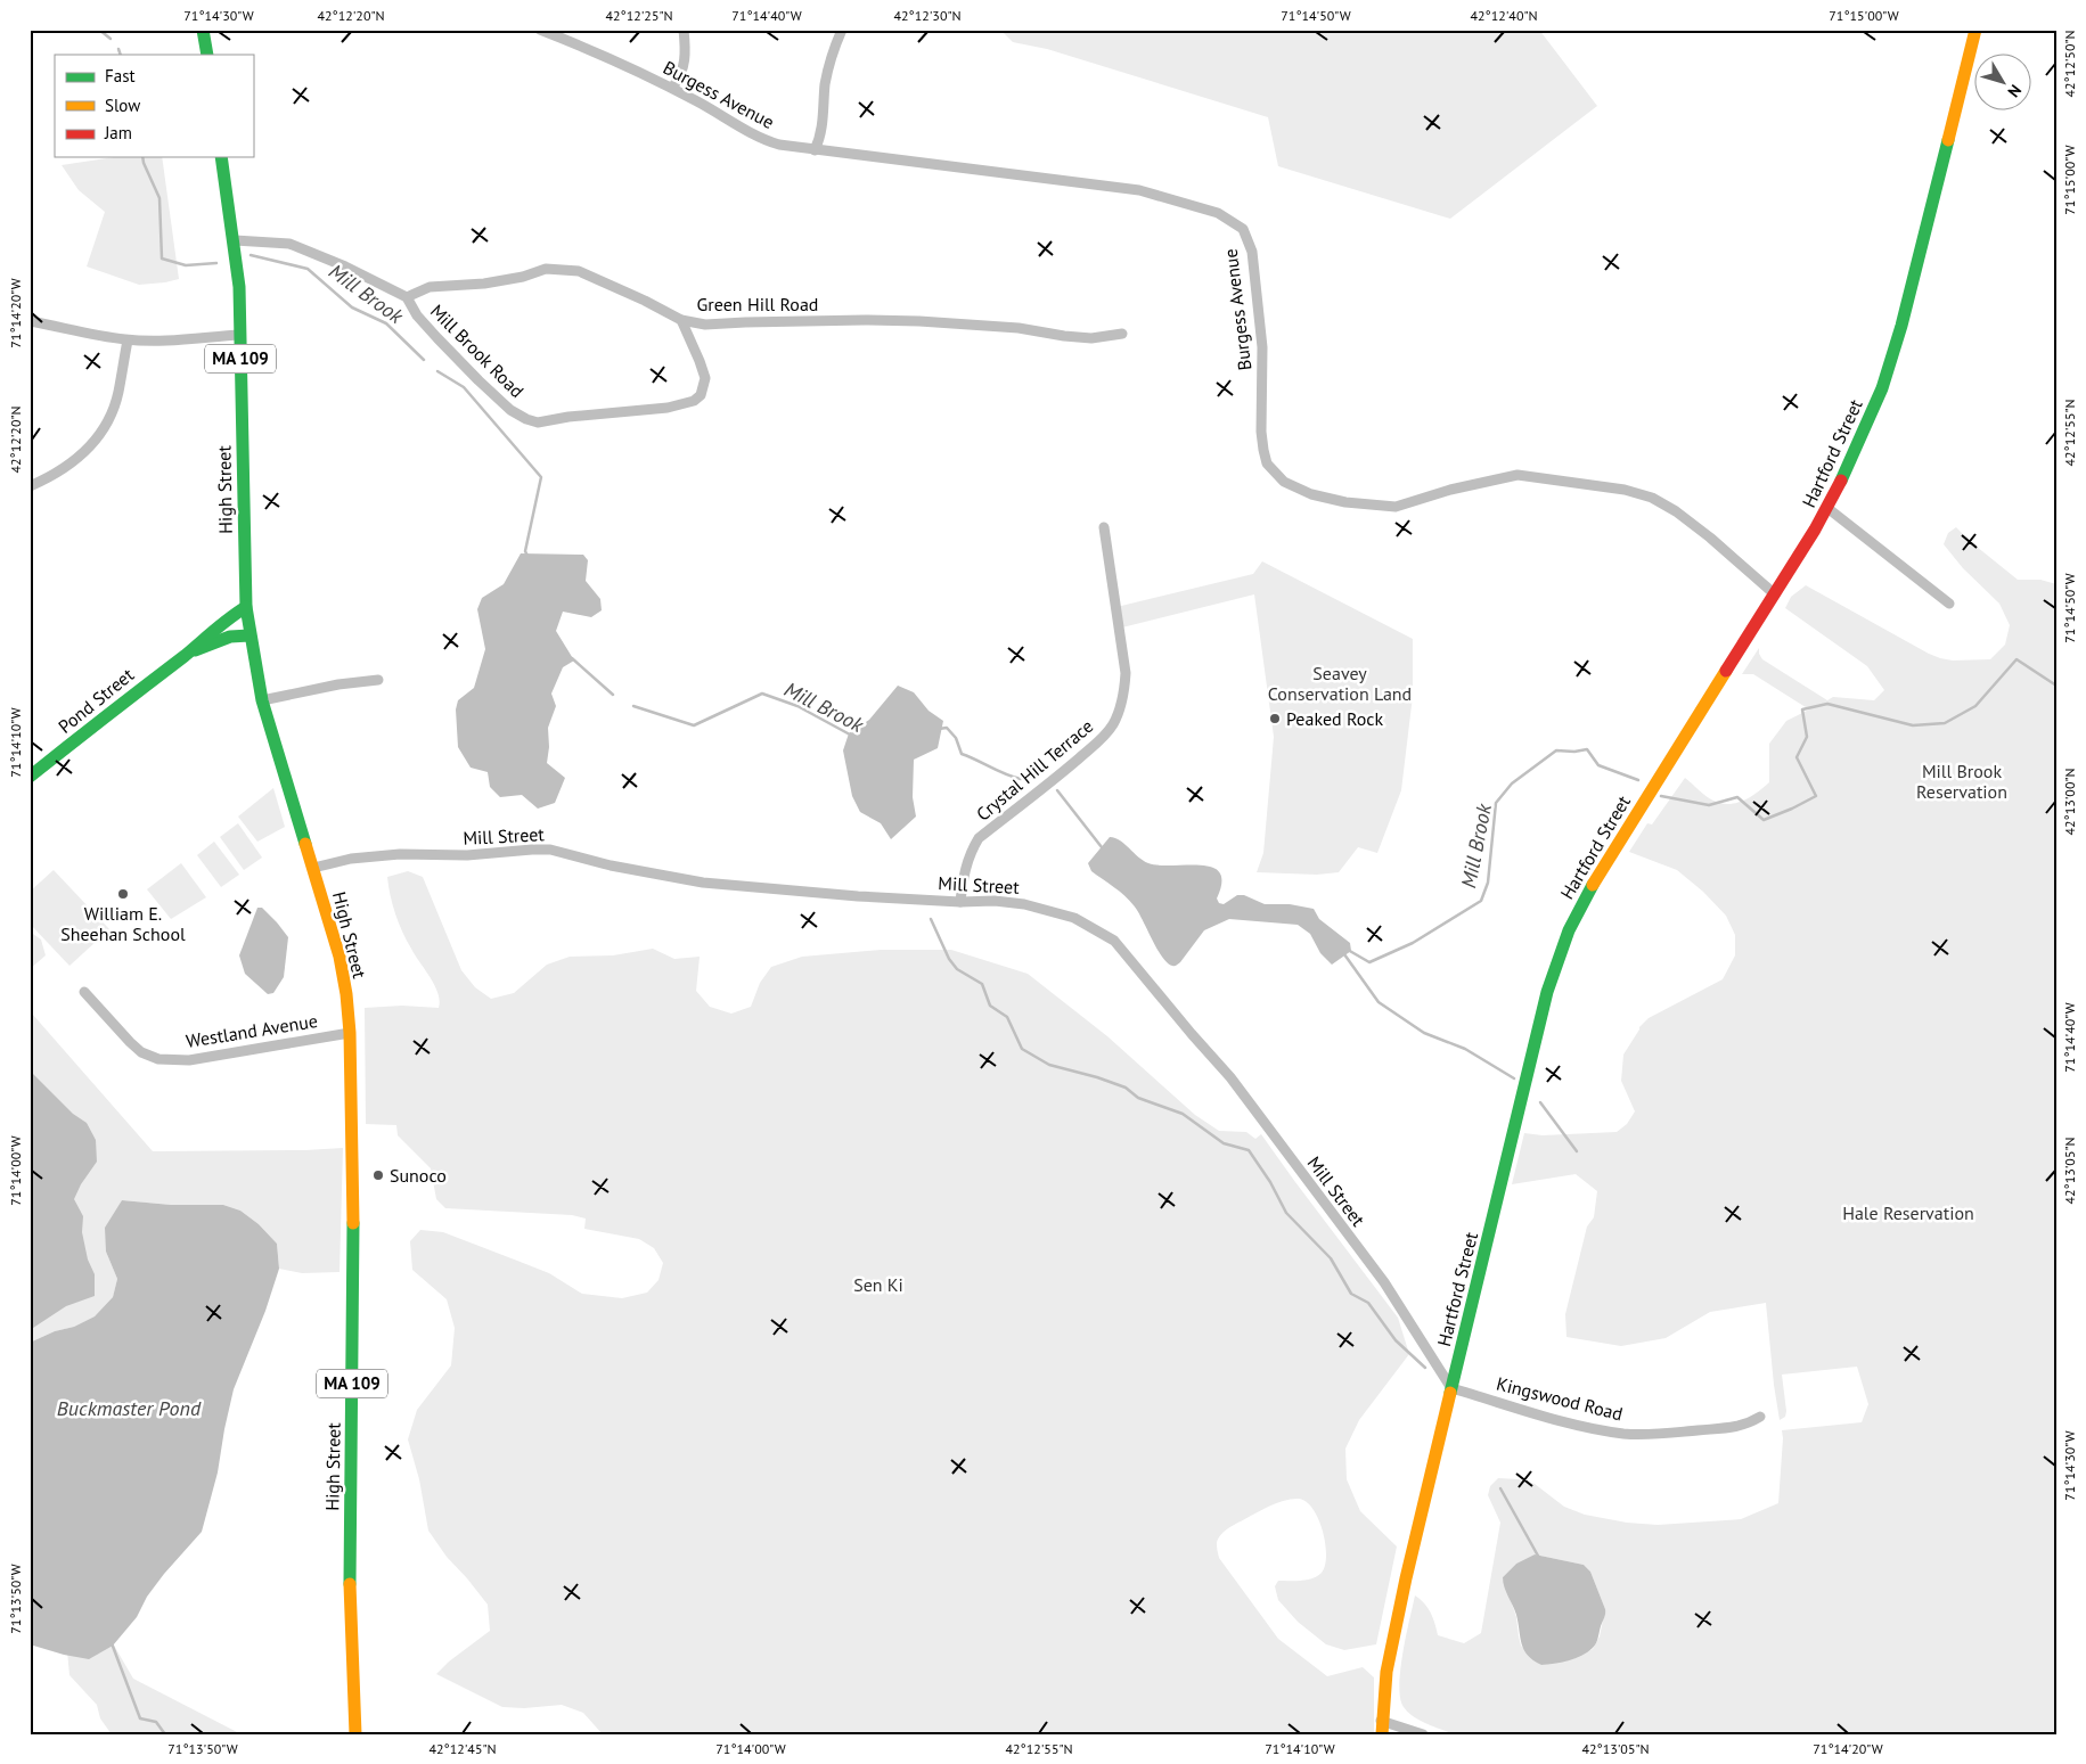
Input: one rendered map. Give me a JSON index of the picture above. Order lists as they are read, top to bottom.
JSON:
{
  "streets": {
    "street": [
      "Burgess Avenue",
      "Green Hill Road",
      "Mill Brook Road",
      "MA 109",
      "Hartford Street",
      "High Street",
      "Pond Street",
      "Crystal Hill Terrace",
      "Mill Street",
      "Westland Avenue",
      "Kingswood Road"
    ]
  },
  "crossings": [
    ["Burgess Avenue", "Hartford Street"],
    ["Green Hill Road", "Mill Brook Road"],
    ["Mill Brook Road", "High Street"],
    ["Hartford Street", "Mill Street"],
    ["Hartford Street", "Kingswood Road"],
    ["High Street", "Pond Street"],
    ["High Street", "Mill Street"],
    ["High Street", "Westland Avenue"],
    ["Crystal Hill Terrace", "Mill Street"],
    ["Mill Street", "Kingswood Road"]
  ],
  "water": ["Mill Brook", "Buckmaster Pond"],
  "parks": [
    "Seavey Conservation Land",
    "Mill Brook Reservation",
    "Hale Reservation",
    "Sen Ki"
  ],
  "places": ["Peaked Rock", "William E. Sheehan School", "Sunoco"],
  "legend": ["Fast", "Slow", "Jam"],
  "north": "bottom right",
  "coordinates": [
    "71°14'30\"W",
    "42°12'20\"N",
    "42°12'25\"N",
    "71°14'40\"W",
    "42°12'30\"N",
    "71°14'50\"W",
    "42°12'40\"N",
    "71°15'00\"W",
    "42°12'50\"N",
    "71°14'20\"W",
    "42°12'55\"N",
    "71°14'10\"W",
    "42°13'00\"N",
    "42°13'05\"N",
    "71°14'00\"W",
    "71°13'50\"W",
    "42°12'45\"N"
  ]
}
